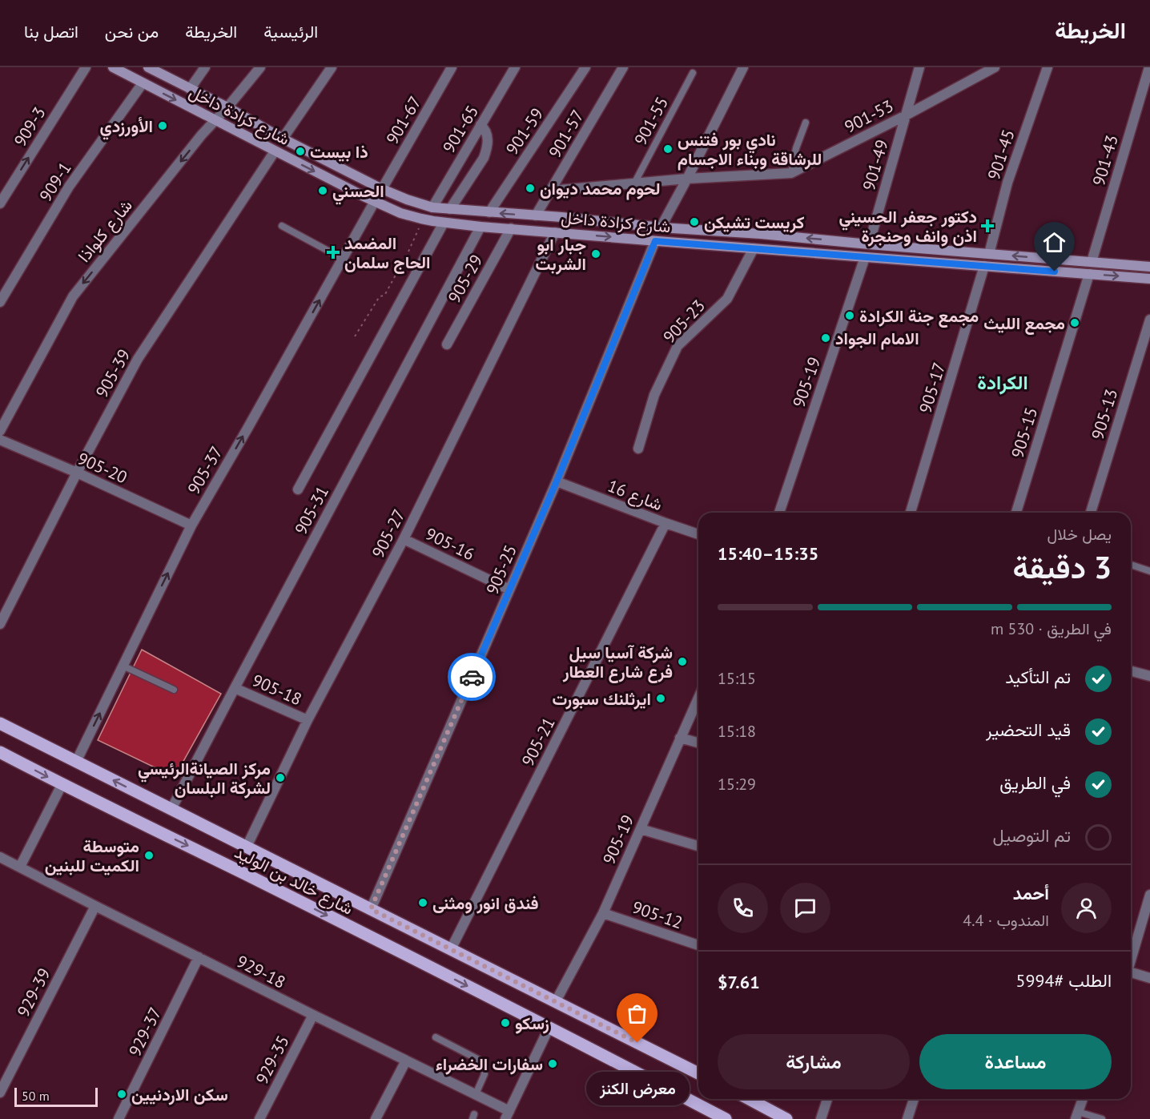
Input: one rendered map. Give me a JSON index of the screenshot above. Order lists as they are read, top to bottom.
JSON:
{
  "streets": {
    "main road": ["شارع كرادة داخل", "شارع خالد بن الوليد"],
    "street": [
      "901-53",
      "901-67",
      "909-3",
      "901-65",
      "901-59",
      "901-57",
      "901-45",
      "901-43",
      "901-49",
      "909-1",
      "شارع كلواذا",
      "905-29",
      "905-23",
      "905-39",
      "905-19",
      "905-17",
      "905-13",
      "905-15",
      "905-20",
      "905-37",
      "شارع 16",
      "905-31",
      "905-27",
      "905-16",
      "905-25",
      "905-18",
      "905-21",
      "905-12",
      "929-18",
      "929-39",
      "929-37",
      "929-35"
    ],
    "lane": ["901-55"]
  },
  "crossings": [
    ["شارع كرادة داخل", "901-67"],
    ["شارع كرادة داخل", "901-65"],
    ["شارع كرادة داخل", "901-59"],
    ["شارع كرادة داخل", "901-57"],
    ["شارع كرادة داخل", "901-45"],
    ["شارع كرادة داخل", "901-43"],
    ["شارع كرادة داخل", "901-49"],
    ["شارع كرادة داخل", "909-1"],
    ["شارع كرادة داخل", "شارع كلواذا"],
    ["شارع كرادة داخل", "905-29"],
    ["شارع كرادة داخل", "905-23"],
    ["شارع كرادة داخل", "905-39"],
    ["شارع كرادة داخل", "905-19"],
    ["شارع كرادة داخل", "905-17"],
    ["شارع كرادة داخل", "905-15"],
    ["شارع كرادة داخل", "905-37"],
    ["شارع كرادة داخل", "905-31"],
    ["شارع كرادة داخل", "905-27"],
    ["شارع كرادة داخل", "905-25"],
    ["901-53", "901-55"],
    ["901-53", "901-57"],
    ["901-53", "901-49"],
    ["905-39", "905-20"],
    ["905-19", "شارع خالد بن الوليد"],
    ["905-19", "905-12"],
    ["905-20", "905-37"],
    ["905-37", "شارع خالد بن الوليد"],
    ["شارع 16", "905-25"],
    ["شارع 16", "905-21"],
    ["905-31", "905-18"],
    ["905-31", "شارع خالد بن الوليد"],
    ["905-27", "905-16"],
    ["905-27", "905-18"],
    ["905-27", "شارع خالد بن الوليد"],
    ["905-16", "905-25"],
    ["905-25", "شارع خالد بن الوليد"],
    ["905-21", "شارع خالد بن الوليد"],
    ["929-18", "929-39"],
    ["929-18", "929-37"],
    ["929-18", "929-35"]
  ],
  "one_way": ["909-3", "شارع كلواذا", "905-37"],
  "districts": ["الكرادة"],
  "places": {
    "other": [
      "الأورزدي",
      "نادي بور فتنس للرشاقة وبناء الاجسام",
      "ذا بيست",
      "لحوم محمد ديوان",
      "الحسني",
      "كريست تشيكن",
      "جبار ابو الشربت",
      "مجمع جنة الكرادة",
      "مجمع الليث",
      "الامام الجواد",
      "شركة آسيا سيل فرع شارع العطار",
      "ايرثلنك سبورت",
      "مركز الصيانةالرئيسي لشركة البلسان",
      "متوسطة الكميت للبنين",
      "فندق انور ومثنى",
      "زسكو",
      "معرض الكنز",
      "سفارات الخضراء",
      "سكن الاردنيين"
    ],
    "health": ["دكتور جعفر الحسيني اذن وانف وحنجرة", "المضمد الحاج سلمان"]
  },
  "scale_bar": "50 m",
  "page": {
    "header": "الخريطة",
    "nav": [
      "الرئيسية",
      "الخريطة",
      "من نحن",
      "اتصل بنا"
    ],
    "heading": ["3 دقيقة", "يصل خلال", "15:35–15:40"],
    "panel": [
      "أحمد",
      "المندوب · 4.4",
      "الطلب #5994",
      "$7.61"
    ],
    "bar": "في الطريق · 530 m",
    "list": [
      ["تم التأكيد", "15:15"],
      ["قيد التحضير", "15:18"],
      ["في الطريق", "15:29"],
      "تم التوصيل"
    ],
    "buttons": ["مساعدة", "مشاركة"],
    "bubble": "معرض الكنز",
    "scale": "50 m"
  }
}
